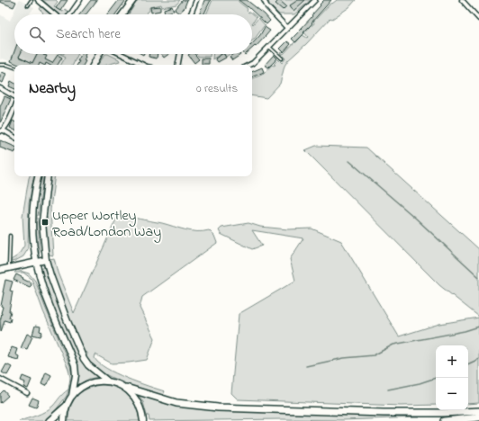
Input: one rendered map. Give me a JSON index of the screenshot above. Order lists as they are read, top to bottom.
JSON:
{
  "places": {
    "transit": ["Upper Wortley Road/London Way"]
  },
  "page": {
    "search": "Search here",
    "heading": ["Nearby", "0 results"],
    "map_buttons": ["+", "−"]
  }
}
